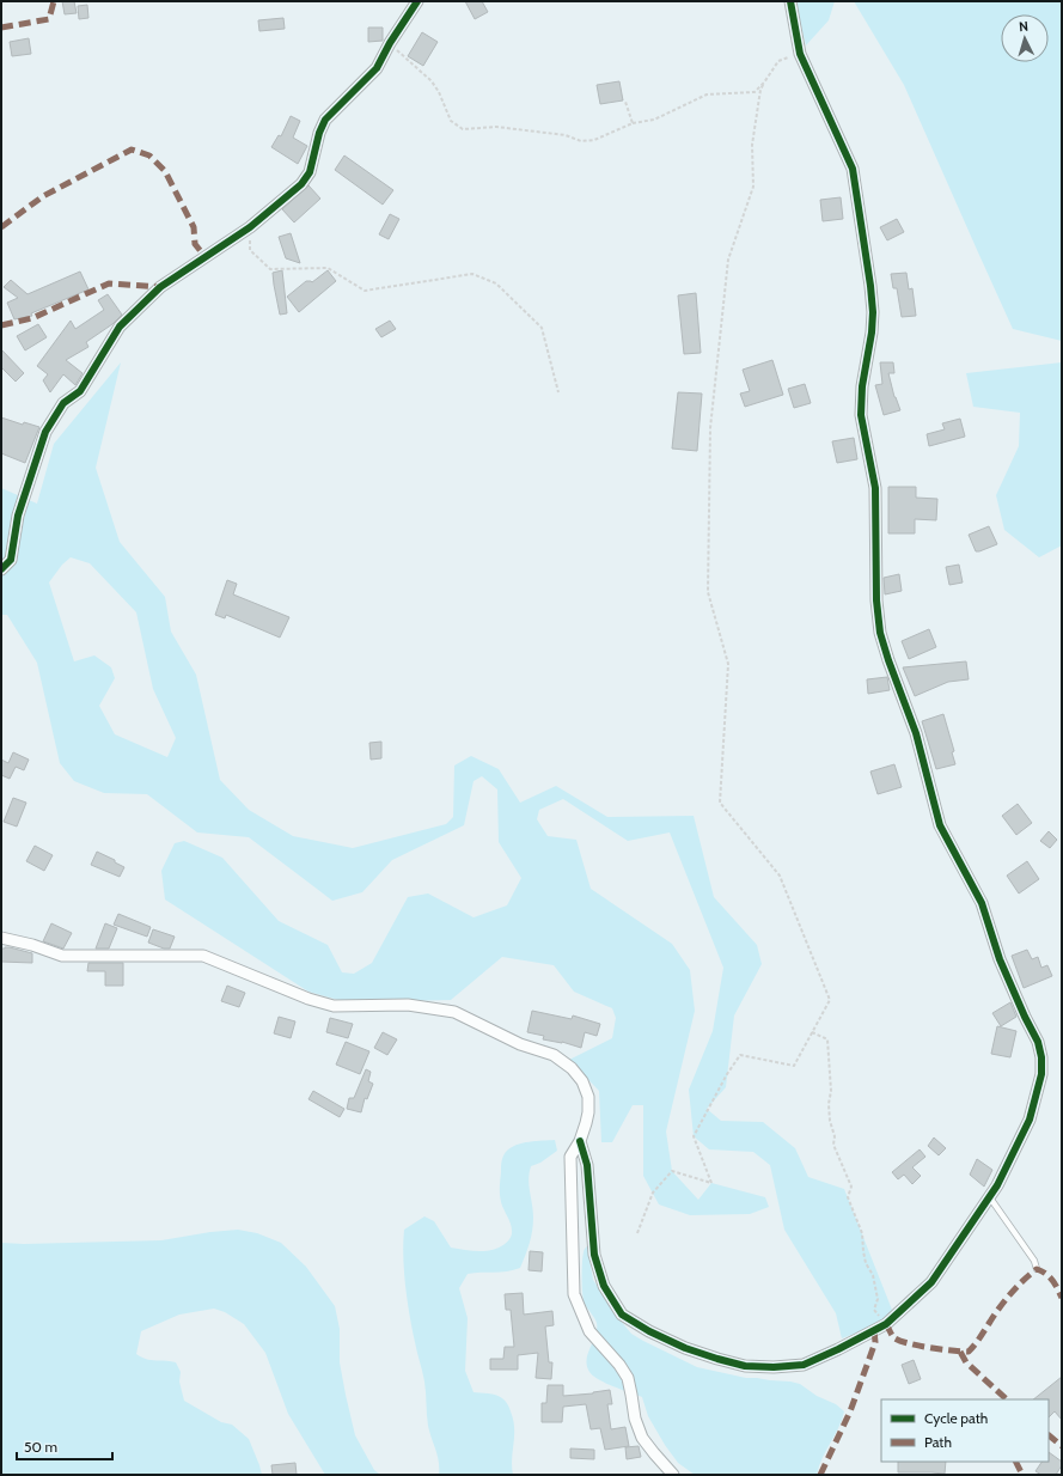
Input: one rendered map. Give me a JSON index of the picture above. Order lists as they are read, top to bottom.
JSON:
{
  "legend": ["Cycle path", "Path"],
  "scale_bar": "50 m",
  "north": "top"
}
